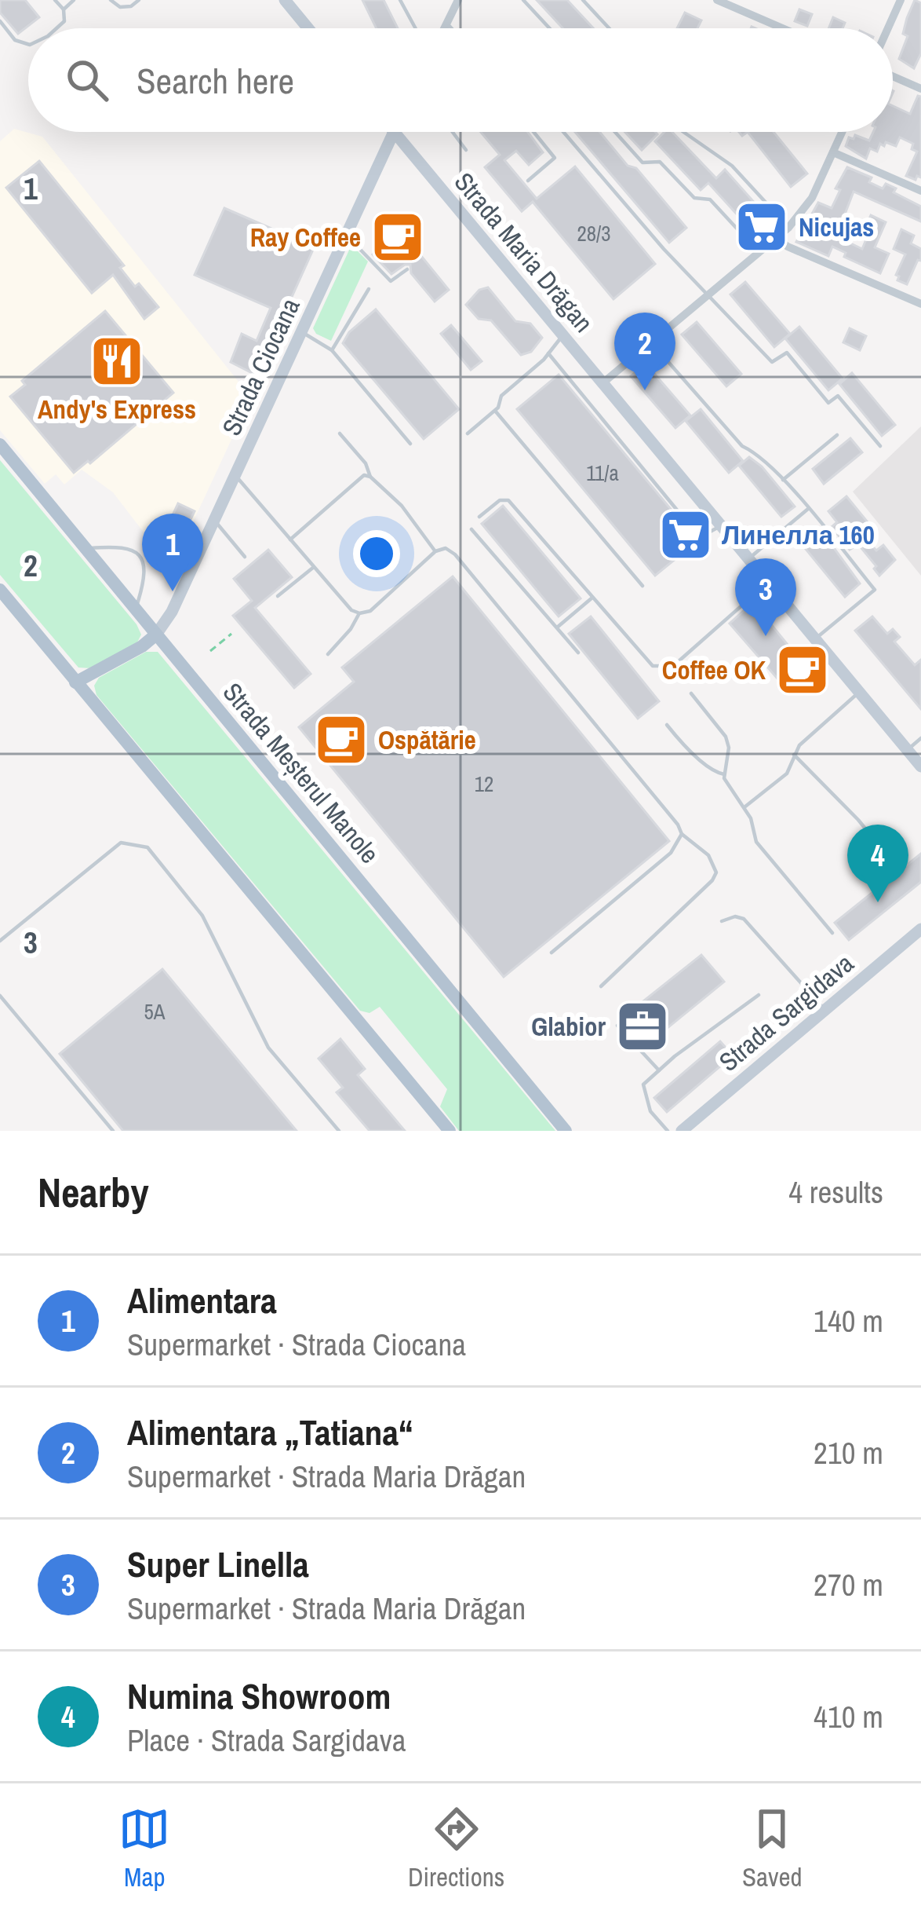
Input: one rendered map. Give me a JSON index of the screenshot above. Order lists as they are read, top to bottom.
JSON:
{
  "streets": {
    "main road": [
      "Strada Maria Drăgan",
      "Strada Ciocana",
      "Strada Meșterul Manole",
      "Strada Sargidava"
    ]
  },
  "crossings": [
    ["Strada Maria Drăgan", "Strada Ciocana"],
    ["Strada Ciocana", "Strada Meșterul Manole"]
  ],
  "places": {
    "supermarket": ["Nicujas", "Линелла 160"],
    "cafe": ["Ray Coffee", "Coffee OK", "Ospătărie"],
    "restaurant": ["Andy's Express"],
    "office": ["Glabior"]
  },
  "house_numbers": [
    "28/3",
    "11/a",
    "12",
    "5A"
  ],
  "page": {
    "search": "Search here",
    "pins": [
      "2",
      "1",
      "3",
      "4"
    ],
    "heading": ["Nearby", "4 results"],
    "list": [
      {
        "mark": "1",
        "name": "Alimentara",
        "note": "Supermarket · Strada Ciocana",
        "value": "140 m"
      },
      {
        "mark": "2",
        "name": "Alimentara „Tatiana“",
        "note": "Supermarket · Strada Maria Drăgan",
        "value": "210 m"
      },
      {
        "mark": "3",
        "name": "Super Linella",
        "note": "Supermarket · Strada Maria Drăgan",
        "value": "270 m"
      },
      {
        "mark": "4",
        "name": "Numina Showroom",
        "note": "Place · Strada Sargidava",
        "value": "410 m"
      }
    ],
    "nav": ["Map", "Directions", "Saved"]
  },
  "grid": {
    "rows": ["1", "2", "3"]
  }
}
